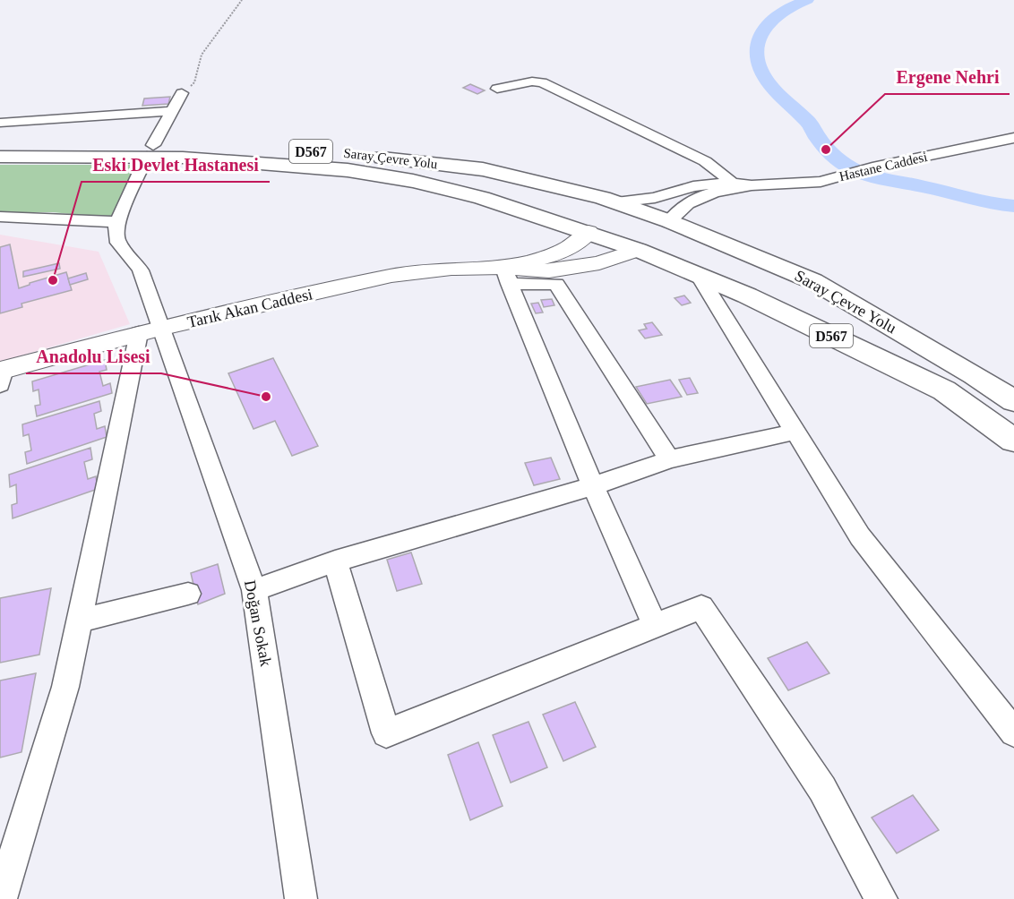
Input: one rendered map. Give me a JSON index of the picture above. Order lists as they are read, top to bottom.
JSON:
{
  "streets": {
    "highway": ["D567", "Saray Çevre Yolu"],
    "main road": ["Tarık Akan Caddesi"],
    "street": ["Hastane Caddesi", "Doğan Sokak"]
  },
  "crossings": [
    ["D567", "Saray Çevre Yolu"],
    ["Tarık Akan Caddesi", "Doğan Sokak"]
  ],
  "places": ["Ergene Nehri", "Eski Devlet Hastanesi", "Anadolu Lisesi"]
}
